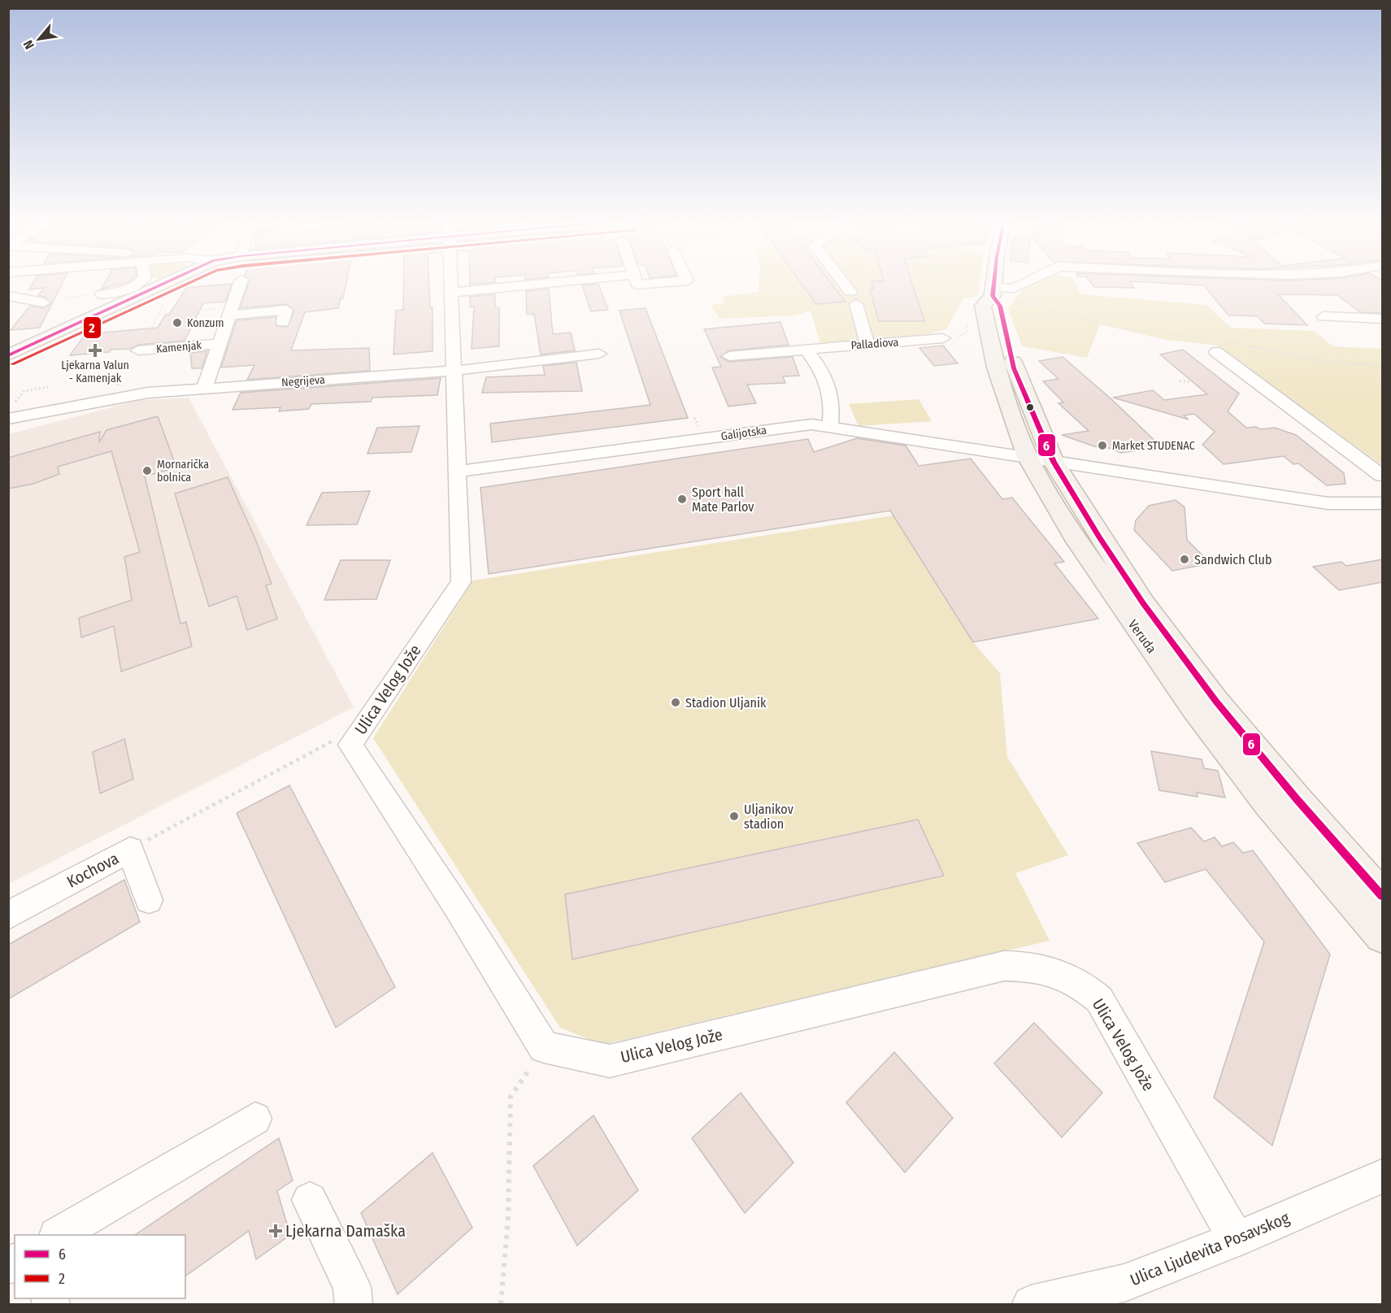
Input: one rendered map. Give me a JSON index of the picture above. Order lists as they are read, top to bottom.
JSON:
{
  "streets": {
    "main road": ["Veruda"],
    "street": [
      "Palladiova",
      "Kamenjak",
      "Negrijeva",
      "Galijotska",
      "Ulica Velog Jože",
      "Kochova",
      "Ulica Ljudevita Posavskog"
    ]
  },
  "crossings": [
    ["Kamenjak", "Negrijeva"],
    ["Negrijeva", "Ulica Velog Jože"],
    ["Galijotska", "Veruda"],
    ["Galijotska", "Ulica Velog Jože"],
    ["Ulica Velog Jože", "Ulica Ljudevita Posavskog"]
  ],
  "places": {
    "other": [
      "Konzum",
      "Market STUDENAC",
      "Mornarička bolnica",
      "Sport hall Mate Parlov",
      "Sandwich Club",
      "Stadion Uljanik",
      "Uljanikov stadion"
    ],
    "health": ["Ljekarna Valun - Kamenjak", "Ljekarna Damaška"]
  },
  "lines": ["transit line 6", "transit line 2"],
  "legend": ["6", "2"],
  "north": "bottom left"
}
